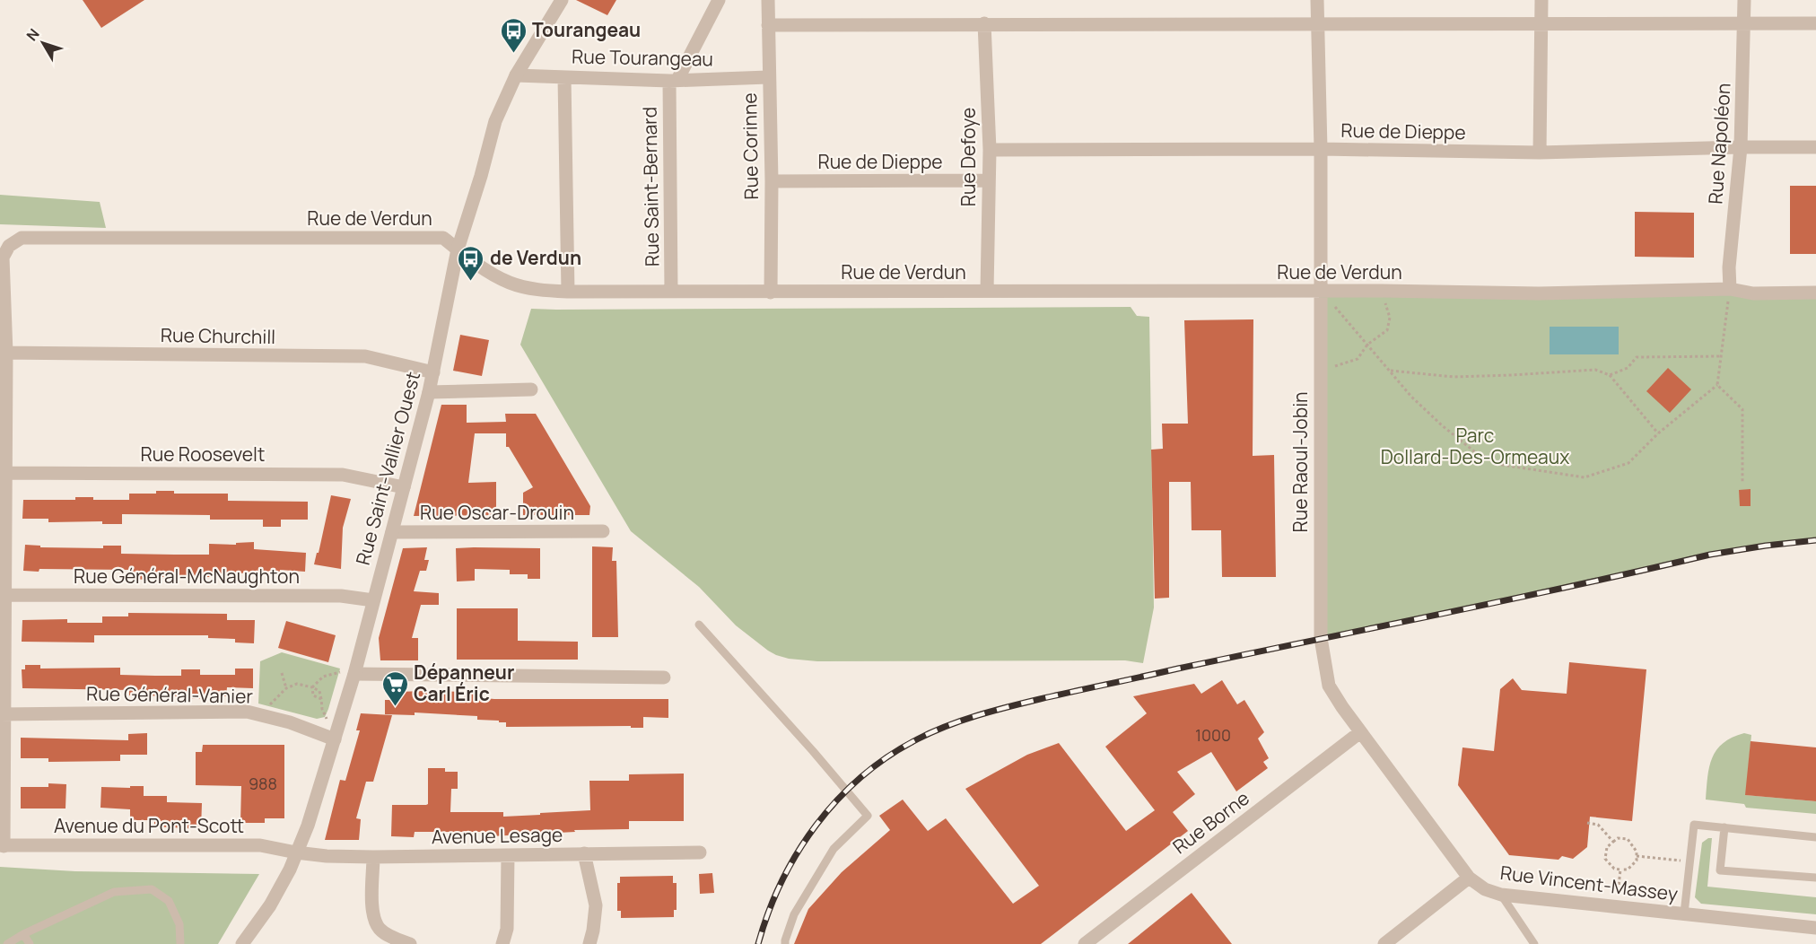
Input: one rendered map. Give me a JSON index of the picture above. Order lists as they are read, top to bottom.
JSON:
{
  "streets": {
    "street": [
      "Rue Tourangeau",
      "Rue de Dieppe",
      "Rue Napoléon",
      "Rue Corinne",
      "Rue Defoye",
      "Rue Saint-Bernard",
      "Rue de Verdun",
      "Rue Churchill",
      "Rue Roosevelt",
      "Rue Raoul-Jobin",
      "Rue Saint-Vallier Ouest",
      "Rue Oscar-Drouin",
      "Rue Général-McNaughton",
      "Rue Général-Vanier",
      "Rue Borne",
      "Avenue du Pont-Scott",
      "Avenue Lesage",
      "Rue Vincent-Massey"
    ]
  },
  "crossings": [
    ["Rue Tourangeau", "Rue Corinne"],
    ["Rue Tourangeau", "Rue Saint-Bernard"],
    ["Rue Tourangeau", "Rue Saint-Vallier Ouest"],
    ["Rue de Dieppe", "Rue Napoléon"],
    ["Rue de Dieppe", "Rue Corinne"],
    ["Rue de Dieppe", "Rue Defoye"],
    ["Rue de Dieppe", "Rue Raoul-Jobin"],
    ["Rue Napoléon", "Rue de Verdun"],
    ["Rue Corinne", "Rue de Verdun"],
    ["Rue Defoye", "Rue de Verdun"],
    ["Rue Saint-Bernard", "Rue de Verdun"],
    ["Rue de Verdun", "Rue Churchill"],
    ["Rue de Verdun", "Rue Raoul-Jobin"],
    ["Rue de Verdun", "Rue Saint-Vallier Ouest"],
    ["Rue Churchill", "Rue Saint-Vallier Ouest"],
    ["Rue Roosevelt", "Rue Saint-Vallier Ouest"],
    ["Rue Raoul-Jobin", "Rue Borne"],
    ["Rue Raoul-Jobin", "Rue Vincent-Massey"],
    ["Rue Saint-Vallier Ouest", "Rue Oscar-Drouin"],
    ["Rue Saint-Vallier Ouest", "Rue Général-McNaughton"],
    ["Rue Saint-Vallier Ouest", "Rue Général-Vanier"],
    ["Rue Saint-Vallier Ouest", "Avenue du Pont-Scott"],
    ["Rue Saint-Vallier Ouest", "Avenue Lesage"],
    ["Avenue du Pont-Scott", "Avenue Lesage"]
  ],
  "parks": ["Parc Dollard-Des-Ormeaux"],
  "places": {
    "bus stop": ["Tourangeau", "de Verdun"],
    "supermarket": ["Dépanneur Carl Éric"]
  },
  "house_numbers": ["1000", "988"],
  "north": "top left"
}
